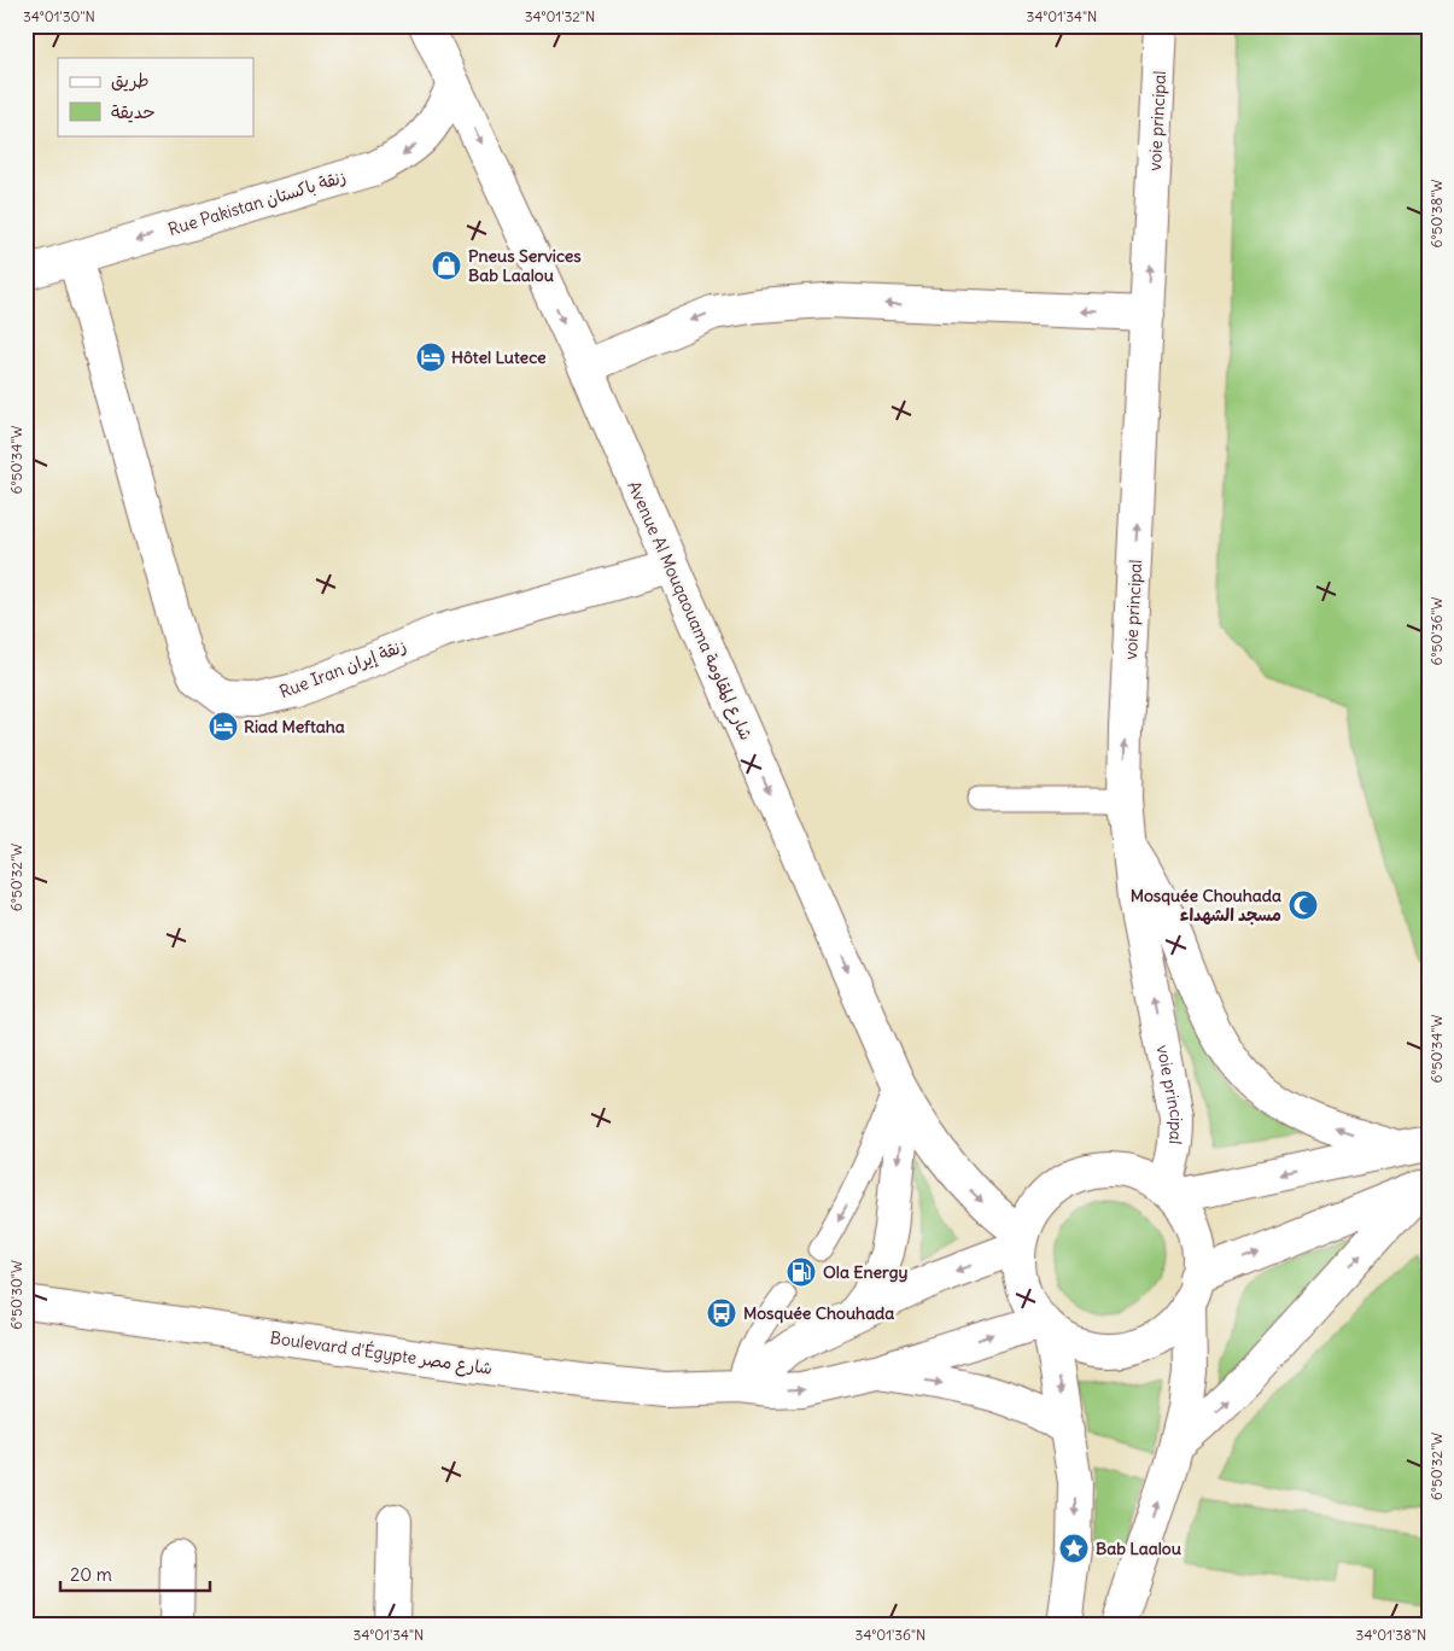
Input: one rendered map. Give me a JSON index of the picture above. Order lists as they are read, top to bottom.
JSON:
{
  "streets": {
    "street": [
      "voie principal",
      "Rue Pakistan زنقة باكستان",
      "Avenue Al Mouqaouama شارع المقاومة",
      "Rue Iran زنقة إيران",
      "Boulevard d'Égypte شارع مصر"
    ]
  },
  "crossings": [
    ["voie principal", "Avenue Al Mouqaouama شارع المقاومة"],
    ["voie principal", "Boulevard d'Égypte شارع مصر"],
    ["Rue Pakistan زنقة باكستان", "Avenue Al Mouqaouama شارع المقاومة"],
    ["Rue Pakistan زنقة باكستان", "Rue Iran زنقة إيران"],
    ["Avenue Al Mouqaouama شارع المقاومة", "Rue Iran زنقة إيران"],
    ["Avenue Al Mouqaouama شارع المقاومة", "Boulevard d'Égypte شارع مصر"]
  ],
  "one_way": ["voie principal", "Rue Pakistan زنقة باكستان", "Avenue Al Mouqaouama شارع المقاومة"],
  "places": {
    "shop": ["Pneus Services Bab Laalou"],
    "hotel": ["Hôtel Lutece", "Riad Meftaha"],
    "mosque": ["Mosquée Chouhada مسجد الشهداء"],
    "fuel station": ["Ola Energy"],
    "bus stop": ["Mosquée Chouhada"],
    "place": ["Bab Laalou"]
  },
  "legend": ["طريق", "حديقة"],
  "scale_bar": "20 m",
  "coordinates": [
    "34°01'30\"N",
    "34°01'32\"N",
    "34°01'34\"N",
    "6°50'38\"W",
    "6°50'34\"W",
    "6°50'36\"W",
    "6°50'32\"W",
    "6°50'30\"W",
    "34°01'36\"N",
    "34°01'38\"N"
  ]
}
